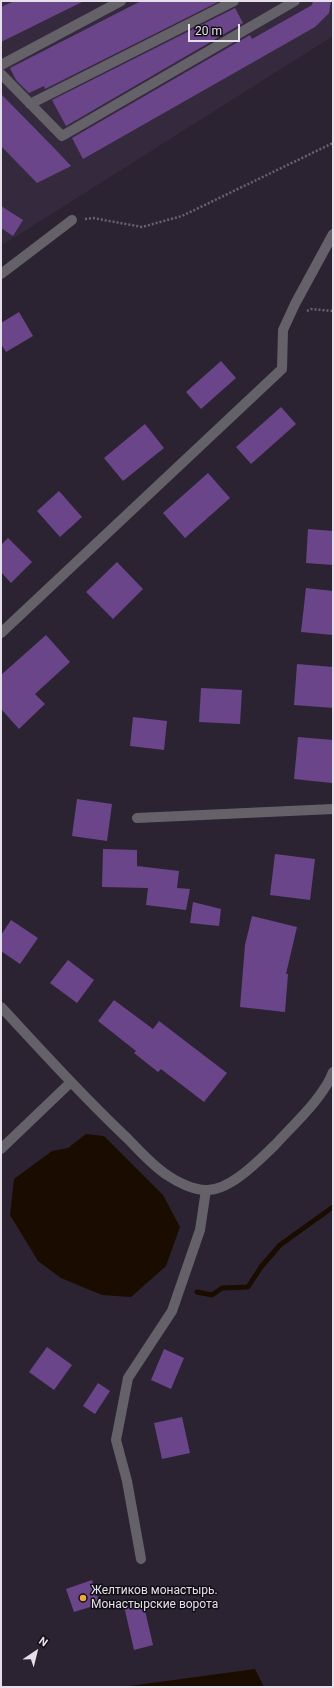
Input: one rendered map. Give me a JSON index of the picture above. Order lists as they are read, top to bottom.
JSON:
{
  "places": ["Желтиков монастырь. Монастырские ворота"],
  "scale_bar": "20 m",
  "north": "top right"
}
